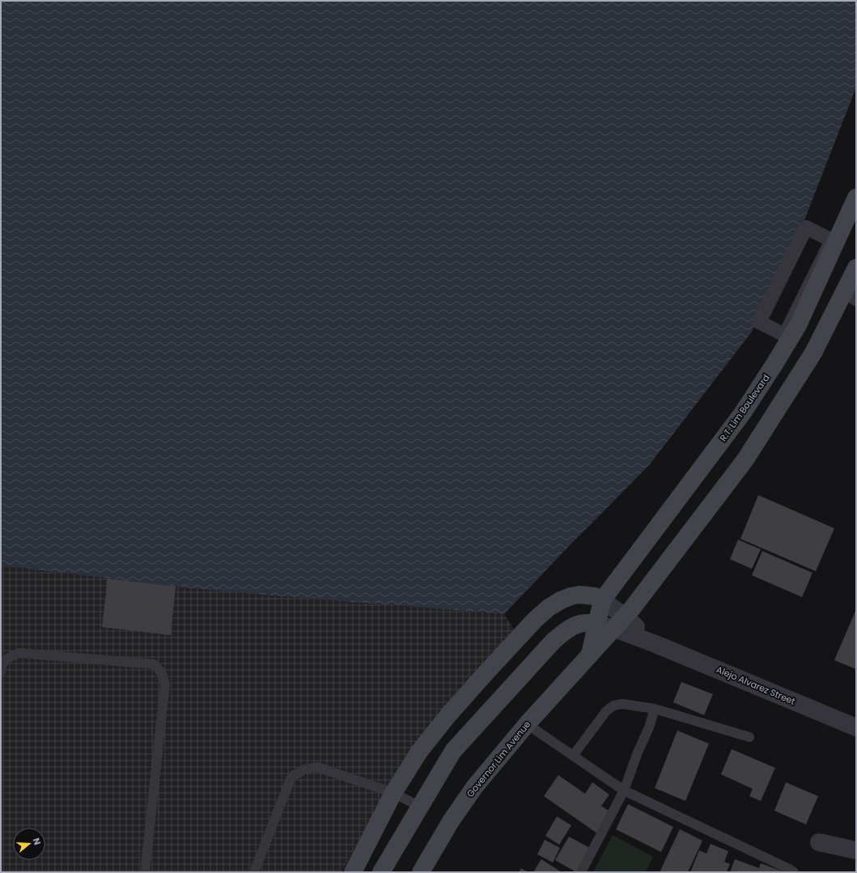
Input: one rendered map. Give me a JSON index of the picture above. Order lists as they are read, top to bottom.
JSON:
{
  "streets": {
    "main road": ["R.T. Lim Boulevard", "Governor Lim Avenue"],
    "street": ["Alejo Alvarez Street"]
  },
  "crossings": [
    ["R.T. Lim Boulevard", "Alejo Alvarez Street"],
    ["R.T. Lim Boulevard", "Governor Lim Avenue"],
    ["Alejo Alvarez Street", "Governor Lim Avenue"]
  ],
  "north": "right"
}
